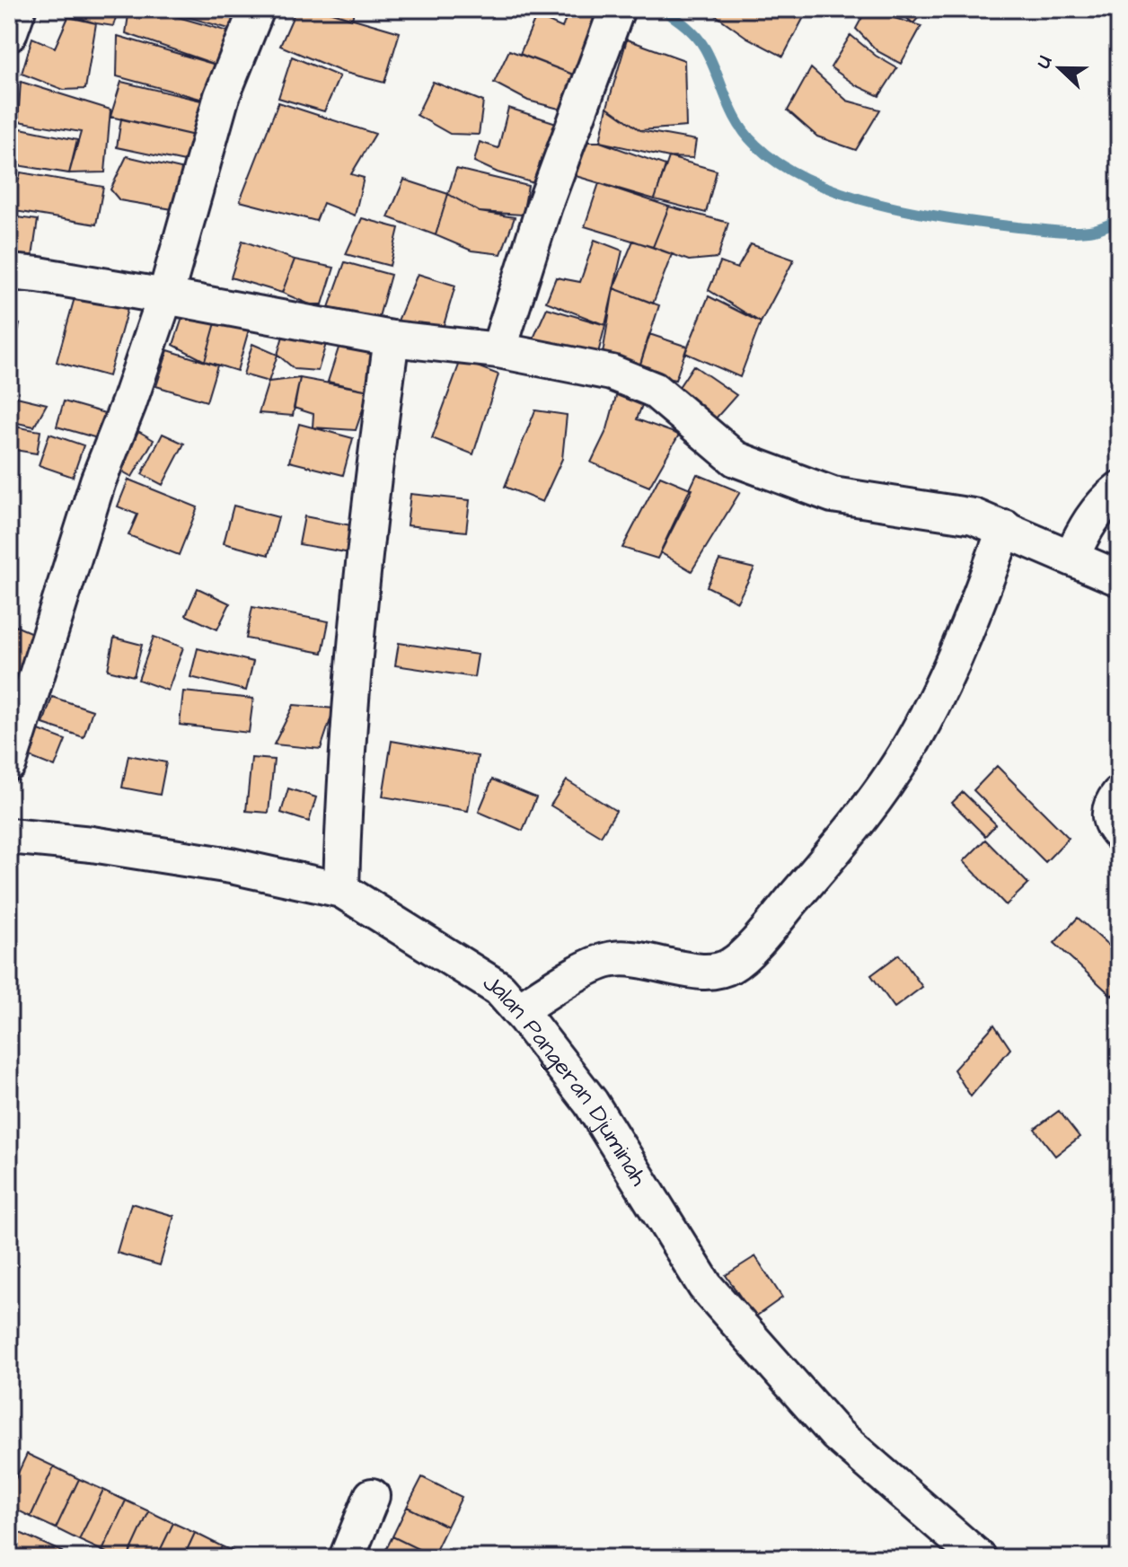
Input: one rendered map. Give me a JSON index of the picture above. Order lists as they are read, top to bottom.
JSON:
{
  "streets": {
    "street": ["Jalan Pangeran Djuminah"]
  },
  "north": "left"
}
